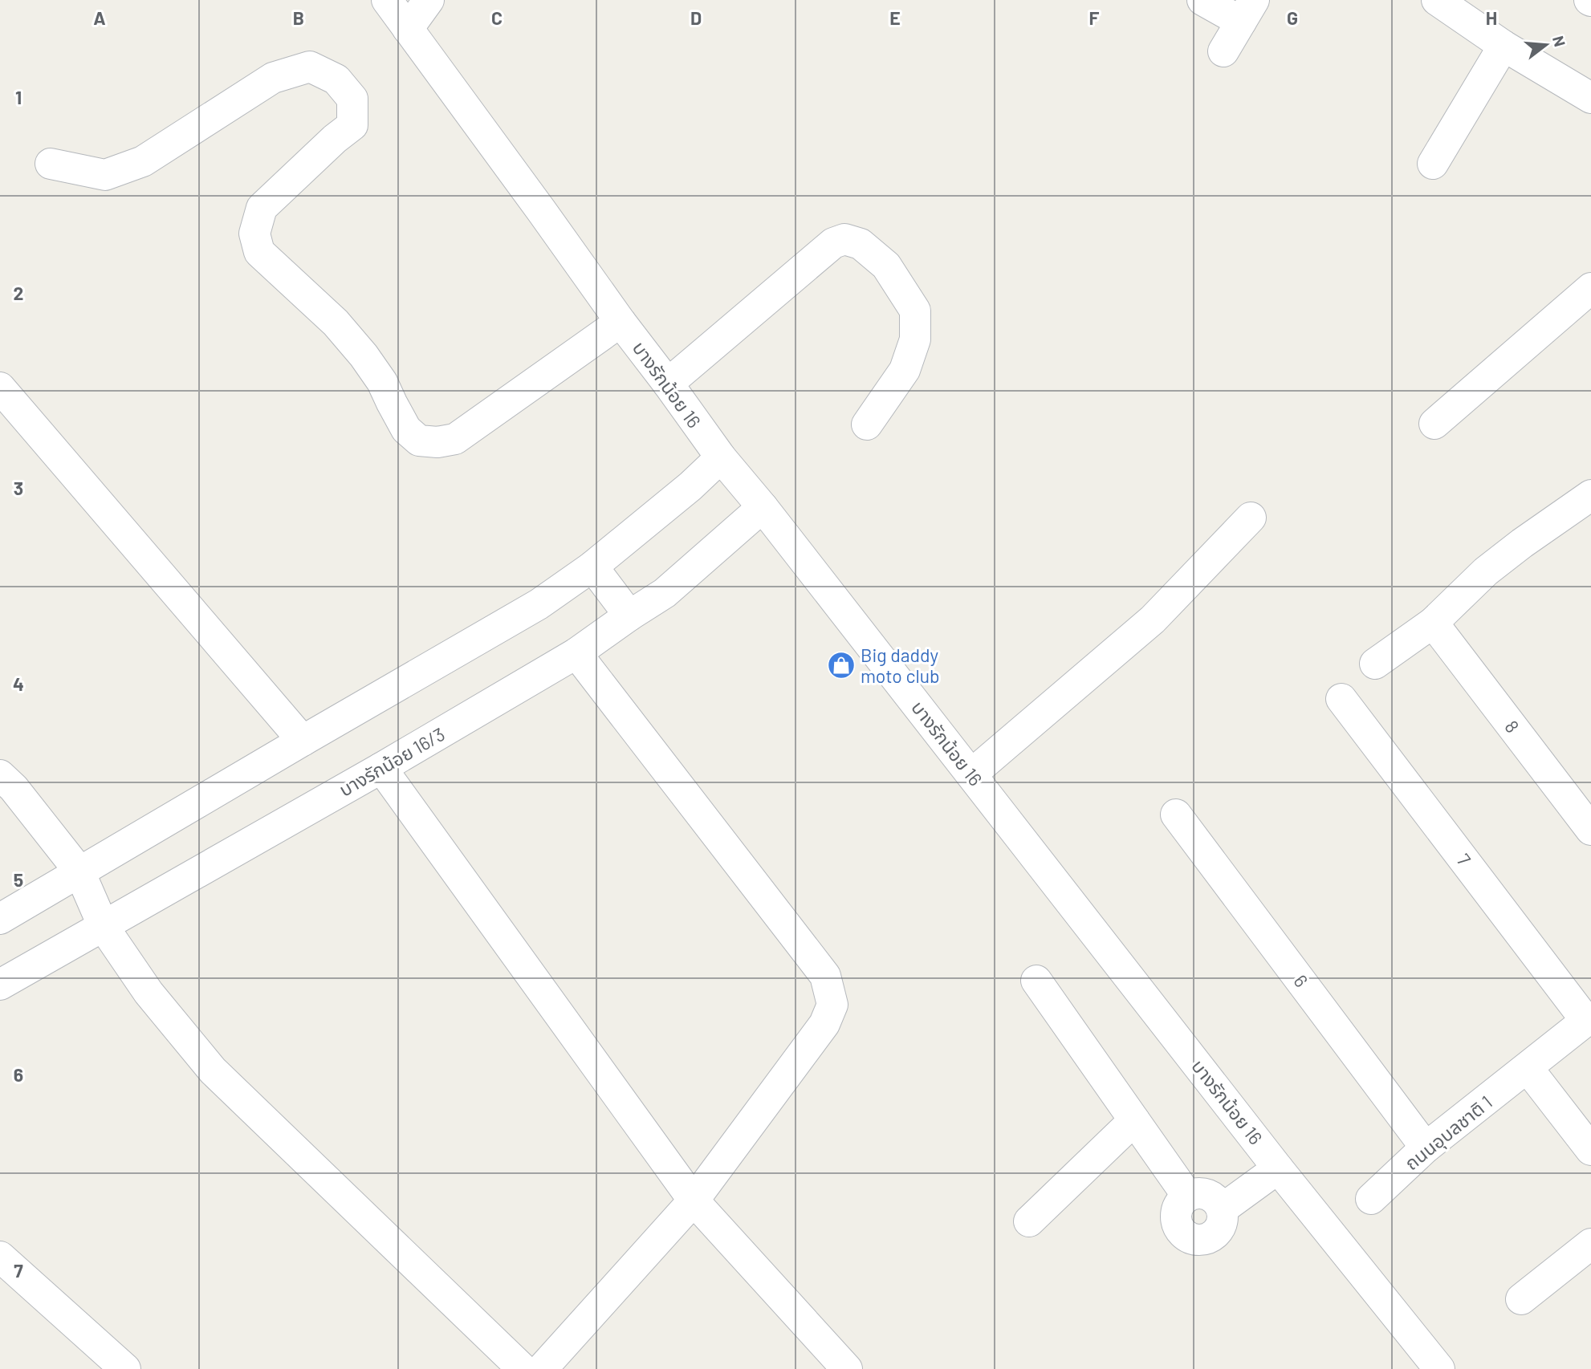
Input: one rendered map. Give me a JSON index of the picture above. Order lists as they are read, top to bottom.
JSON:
{
  "streets": {
    "street": [
      "บางรักน้อย 16",
      "8",
      "บางรักน้อย 16/3",
      "7",
      "6",
      "ถนนอุบลชาติ 1"
    ]
  },
  "crossings": [
    ["บางรักน้อย 16", "บางรักน้อย 16/3"],
    ["7", "ถนนอุบลชาติ 1"],
    ["6", "ถนนอุบลชาติ 1"]
  ],
  "places": {
    "shop": ["Big daddy moto club"]
  },
  "north": "right",
  "grid": {
    "columns": [
      "A",
      "B",
      "C",
      "D",
      "E",
      "F",
      "G",
      "H"
    ],
    "rows": [
      "1",
      "2",
      "3",
      "4",
      "5",
      "6",
      "7"
    ]
  }
}
